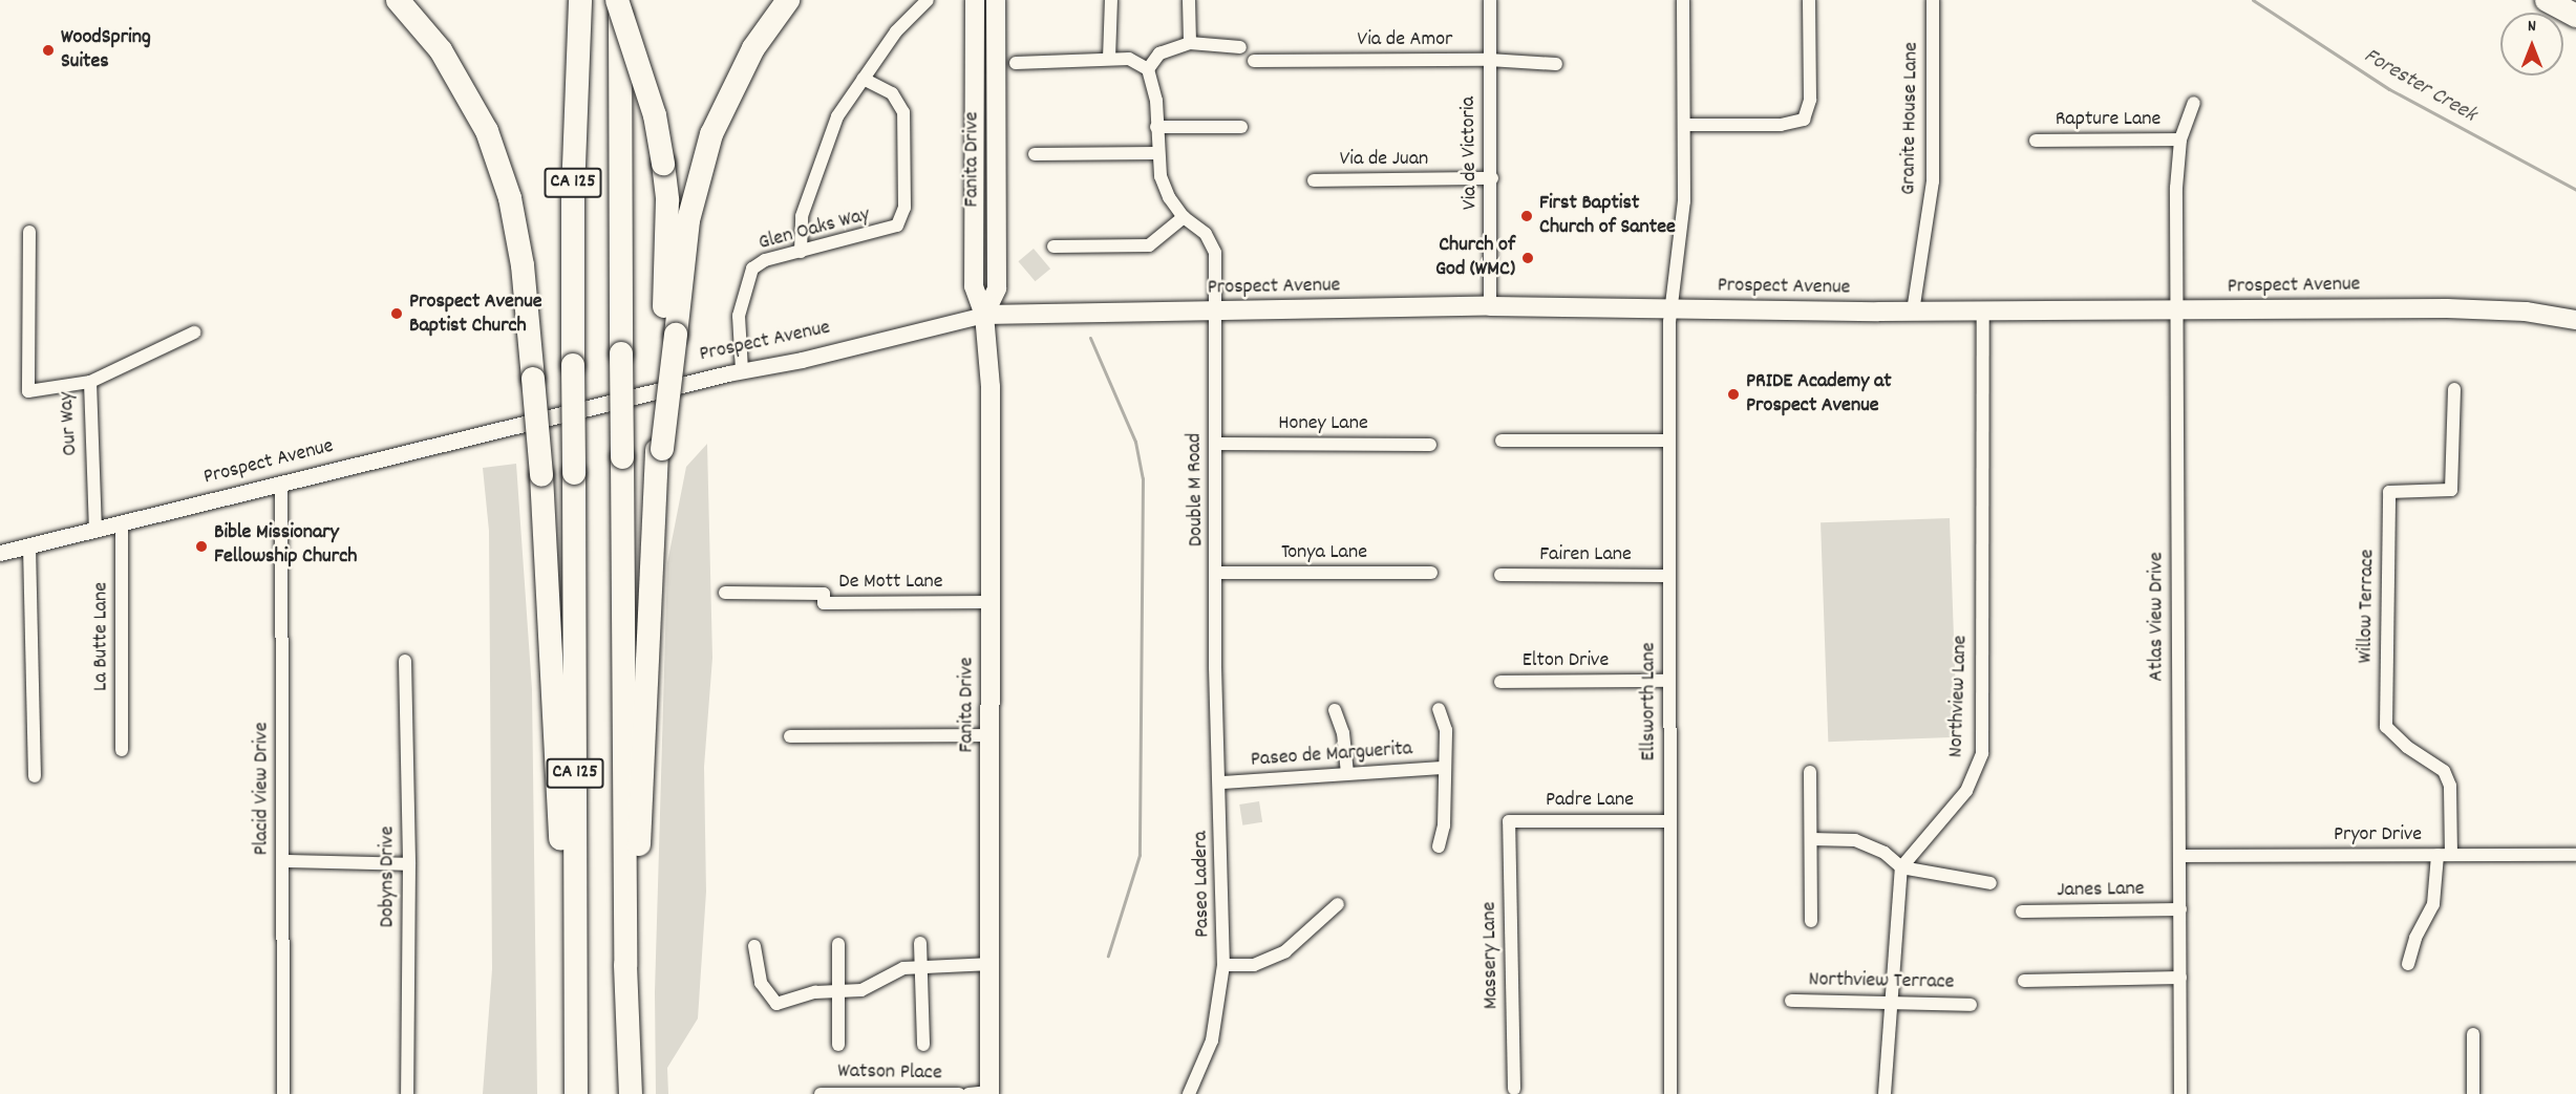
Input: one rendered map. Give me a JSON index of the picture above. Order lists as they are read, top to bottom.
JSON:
{
  "streets": {
    "highway": ["CA 125"],
    "main road": ["Fanita Drive", "Prospect Avenue"],
    "street": [
      "Via de Amor",
      "Granite House Lane",
      "Rapture Lane",
      "Via de Victoria",
      "Via de Juan",
      "Glen Oaks Way",
      "Our Way",
      "Honey Lane",
      "Double M Road",
      "Tonya Lane",
      "Fairen Lane",
      "De Mott Lane",
      "Willow Terrace",
      "Atlas View Drive",
      "La Butte Lane",
      "Elton Drive",
      "Northview Lane",
      "Ellsworth Lane",
      "Paseo de Marguerita",
      "Placid View Drive",
      "Padre Lane",
      "Pryor Drive",
      "Dobyns Drive",
      "Paseo Ladera",
      "Janes Lane",
      "Massery Lane",
      "Northview Terrace",
      "Watson Place"
    ]
  },
  "crossings": [
    ["Via de Amor", "Via de Victoria"],
    ["Granite House Lane", "Prospect Avenue"],
    ["Rapture Lane", "Atlas View Drive"],
    ["Via de Victoria", "Via de Juan"],
    ["Via de Victoria", "Prospect Avenue"],
    ["Fanita Drive", "Prospect Avenue"],
    ["Fanita Drive", "De Mott Lane"],
    ["Fanita Drive", "Watson Place"],
    ["Glen Oaks Way", "Prospect Avenue"],
    ["Prospect Avenue", "Our Way"],
    ["Prospect Avenue", "Double M Road"],
    ["Prospect Avenue", "Atlas View Drive"],
    ["Prospect Avenue", "La Butte Lane"],
    ["Prospect Avenue", "Northview Lane"],
    ["Prospect Avenue", "Ellsworth Lane"],
    ["Prospect Avenue", "Placid View Drive"],
    ["Honey Lane", "Double M Road"],
    ["Double M Road", "Tonya Lane"],
    ["Double M Road", "Paseo Ladera"],
    ["Fairen Lane", "Ellsworth Lane"],
    ["Willow Terrace", "Pryor Drive"],
    ["Atlas View Drive", "Pryor Drive"],
    ["Atlas View Drive", "Janes Lane"],
    ["Elton Drive", "Ellsworth Lane"],
    ["Ellsworth Lane", "Padre Lane"],
    ["Paseo de Marguerita", "Paseo Ladera"],
    ["Padre Lane", "Massery Lane"]
  ],
  "water": ["Forester Creek"],
  "places": [
    "WoodSpring Suites",
    "First Baptist Church of Santee",
    "Church of God (WMC)",
    "Prospect Avenue Baptist Church",
    "PRIDE Academy at Prospect Avenue",
    "Bible Missionary Fellowship Church"
  ],
  "north": "top"
}
